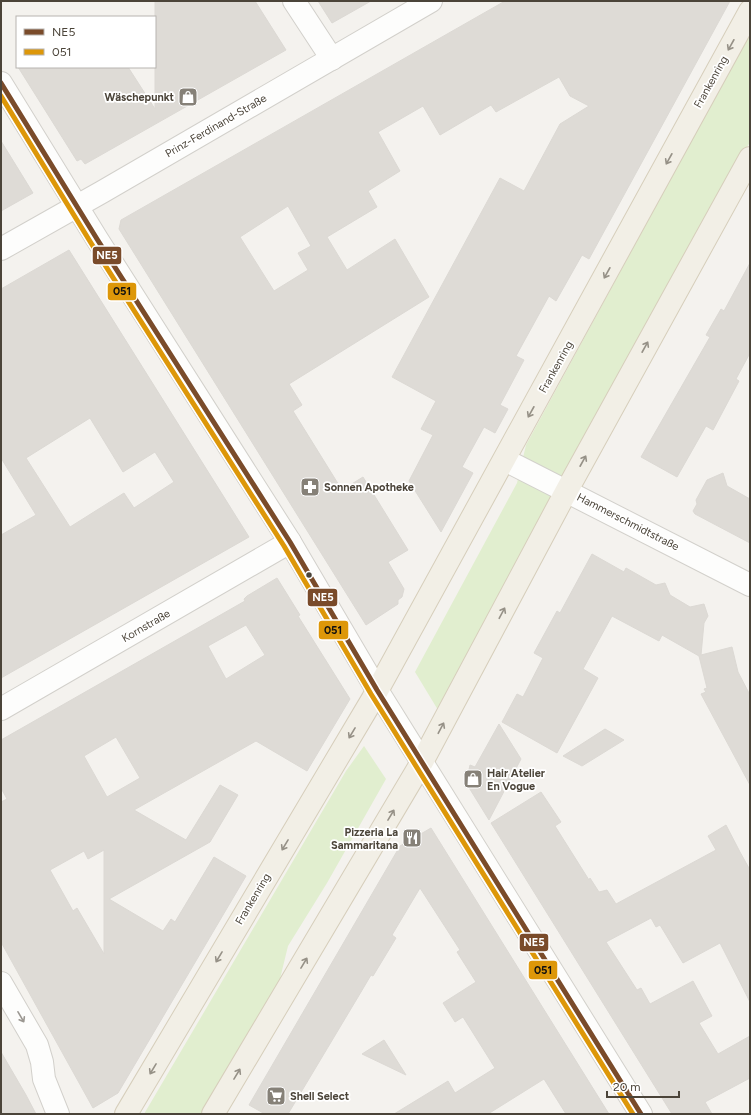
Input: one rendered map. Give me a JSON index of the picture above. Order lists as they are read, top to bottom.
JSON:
{
  "streets": {
    "main road": ["Frankenring"],
    "street": ["Prinz-Ferdinand-Straße", "Hammerschmidtstraße", "Kornstraße"]
  },
  "crossings": [
    ["Frankenring", "Hammerschmidtstraße"]
  ],
  "places": {
    "shop": ["Wäschepunkt", "Hair Atelier En Vogue"],
    "pharmacy": ["Sonnen Apotheke"],
    "restaurant": ["Pizzeria La Sammaritana"],
    "supermarket": ["Shell Select"]
  },
  "lines": ["transit line NE5", "transit line 051"],
  "legend": ["NE5", "051"],
  "scale_bar": "20 m"
}
